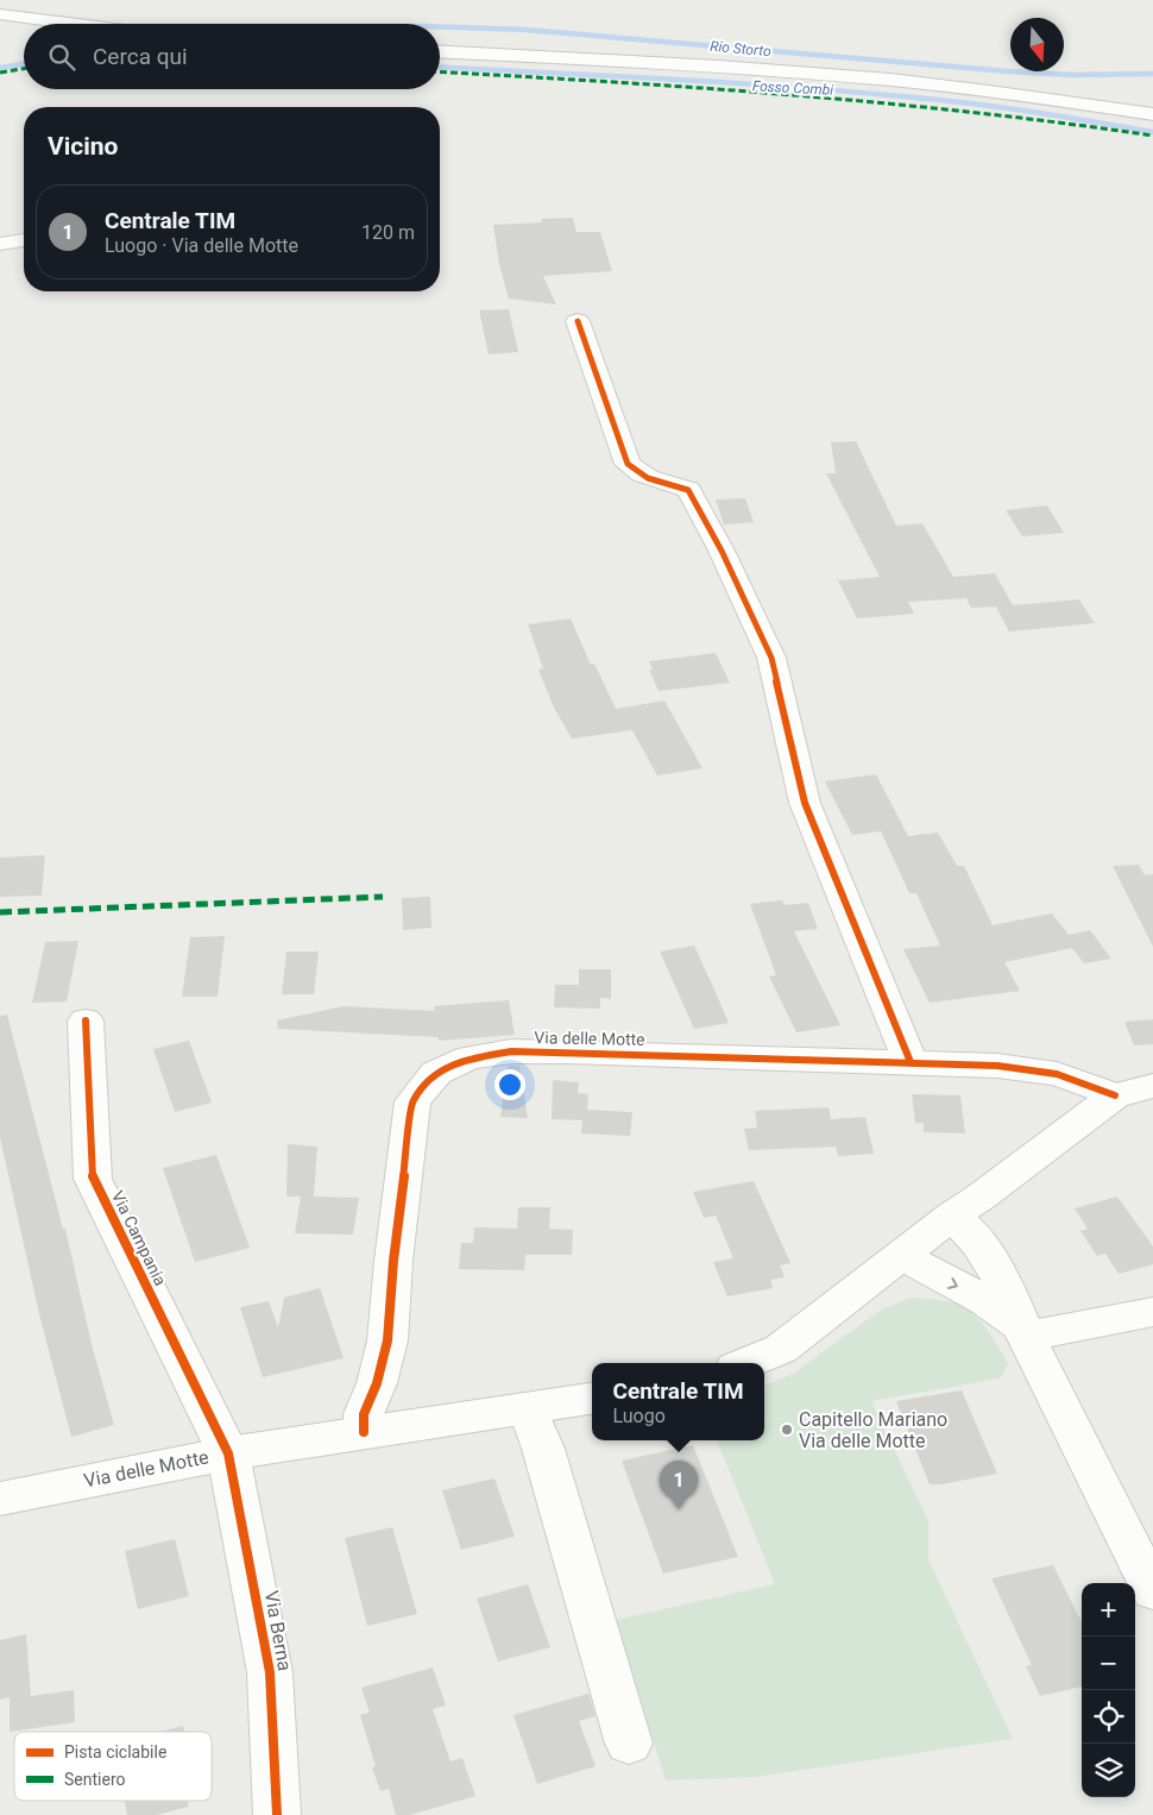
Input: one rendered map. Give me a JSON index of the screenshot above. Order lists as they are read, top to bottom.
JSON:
{
  "streets": {
    "street": ["Via delle Motte", "Via Campania", "Via Berna"]
  },
  "crossings": [
    ["Via delle Motte", "Via Campania"],
    ["Via delle Motte", "Via Berna"],
    ["Via Campania", "Via Berna"]
  ],
  "water": ["Rio Storto", "Fosso Combi"],
  "places": ["Capitello Mariano Via delle Motte"],
  "legend": ["Pista ciclabile", "Sentiero"],
  "north": "bottom",
  "page": {
    "search": "Cerca qui",
    "heading": "Vicino",
    "list": [
      {
        "mark": "1",
        "name": "Centrale TIM",
        "note": "Luogo · Via delle Motte",
        "value": "120 m"
      }
    ],
    "popup": ["Centrale TIM", "Luogo"],
    "pins": "1",
    "map_buttons": ["+", "−"]
  }
}
